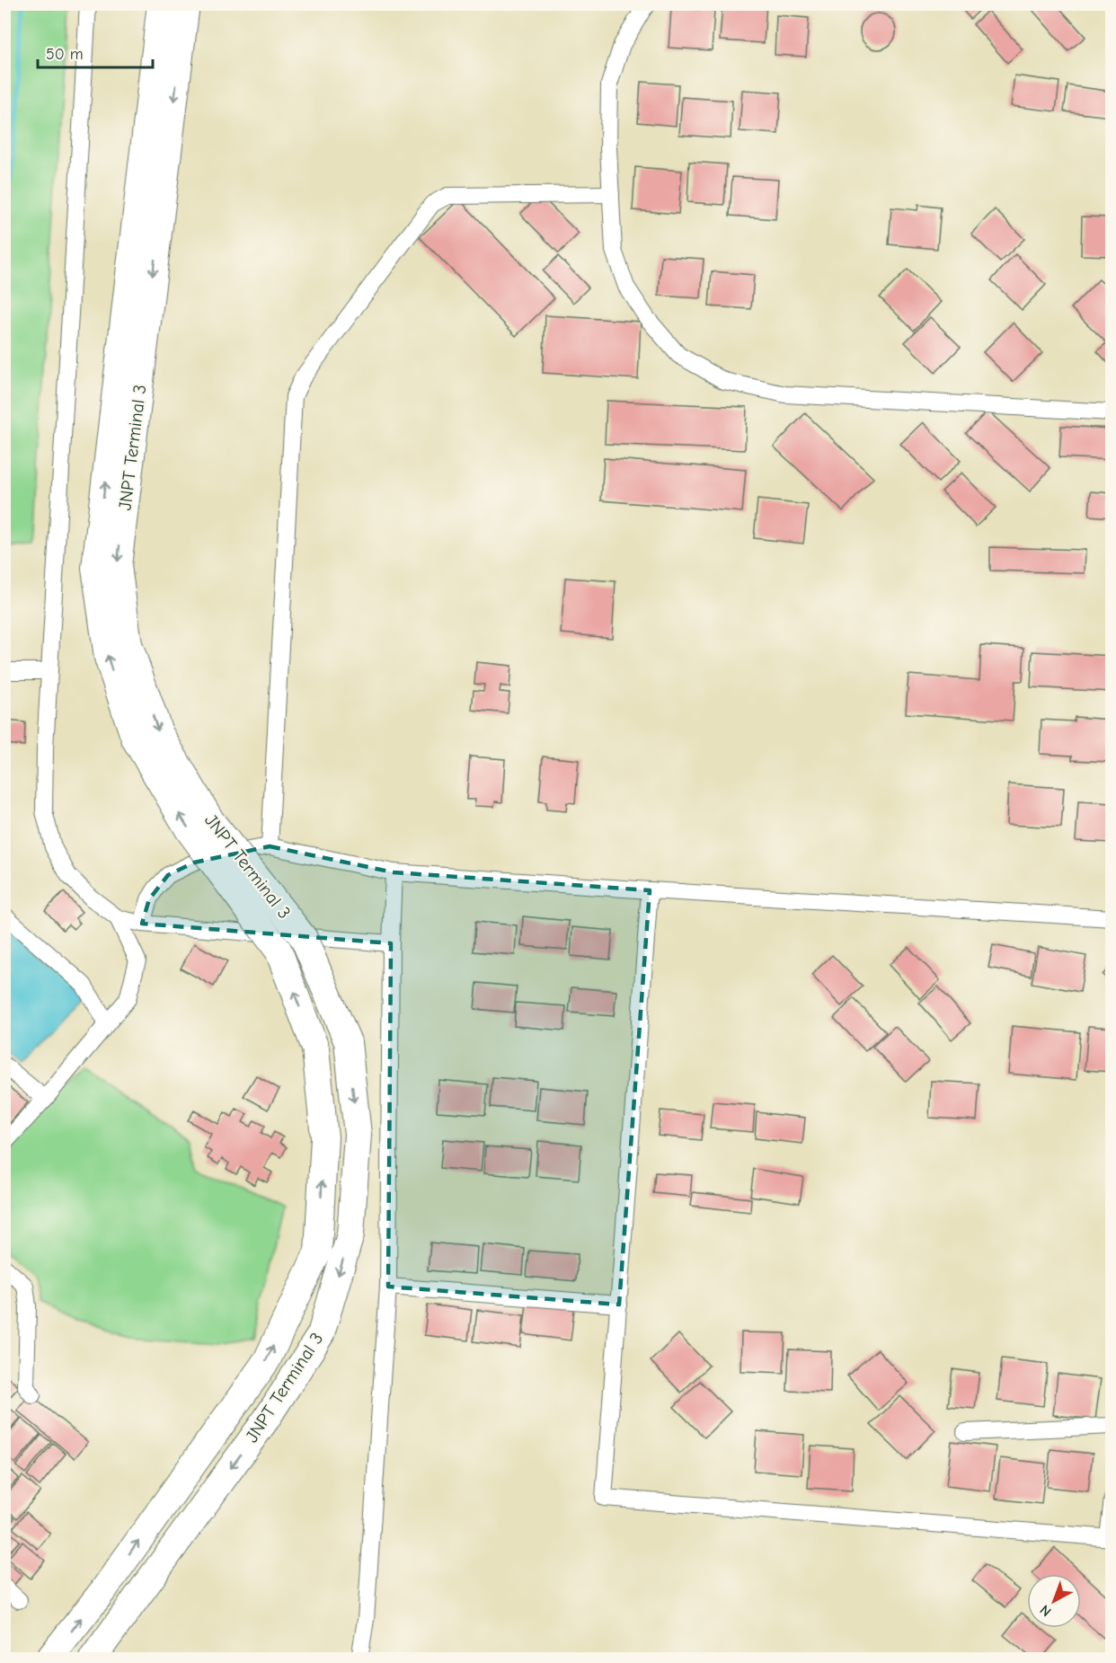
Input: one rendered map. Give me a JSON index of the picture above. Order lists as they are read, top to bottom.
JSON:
{
  "streets": {
    "main road": ["JNPT Terminal 3"]
  },
  "scale_bar": "50 m",
  "north": "bottom left"
}
